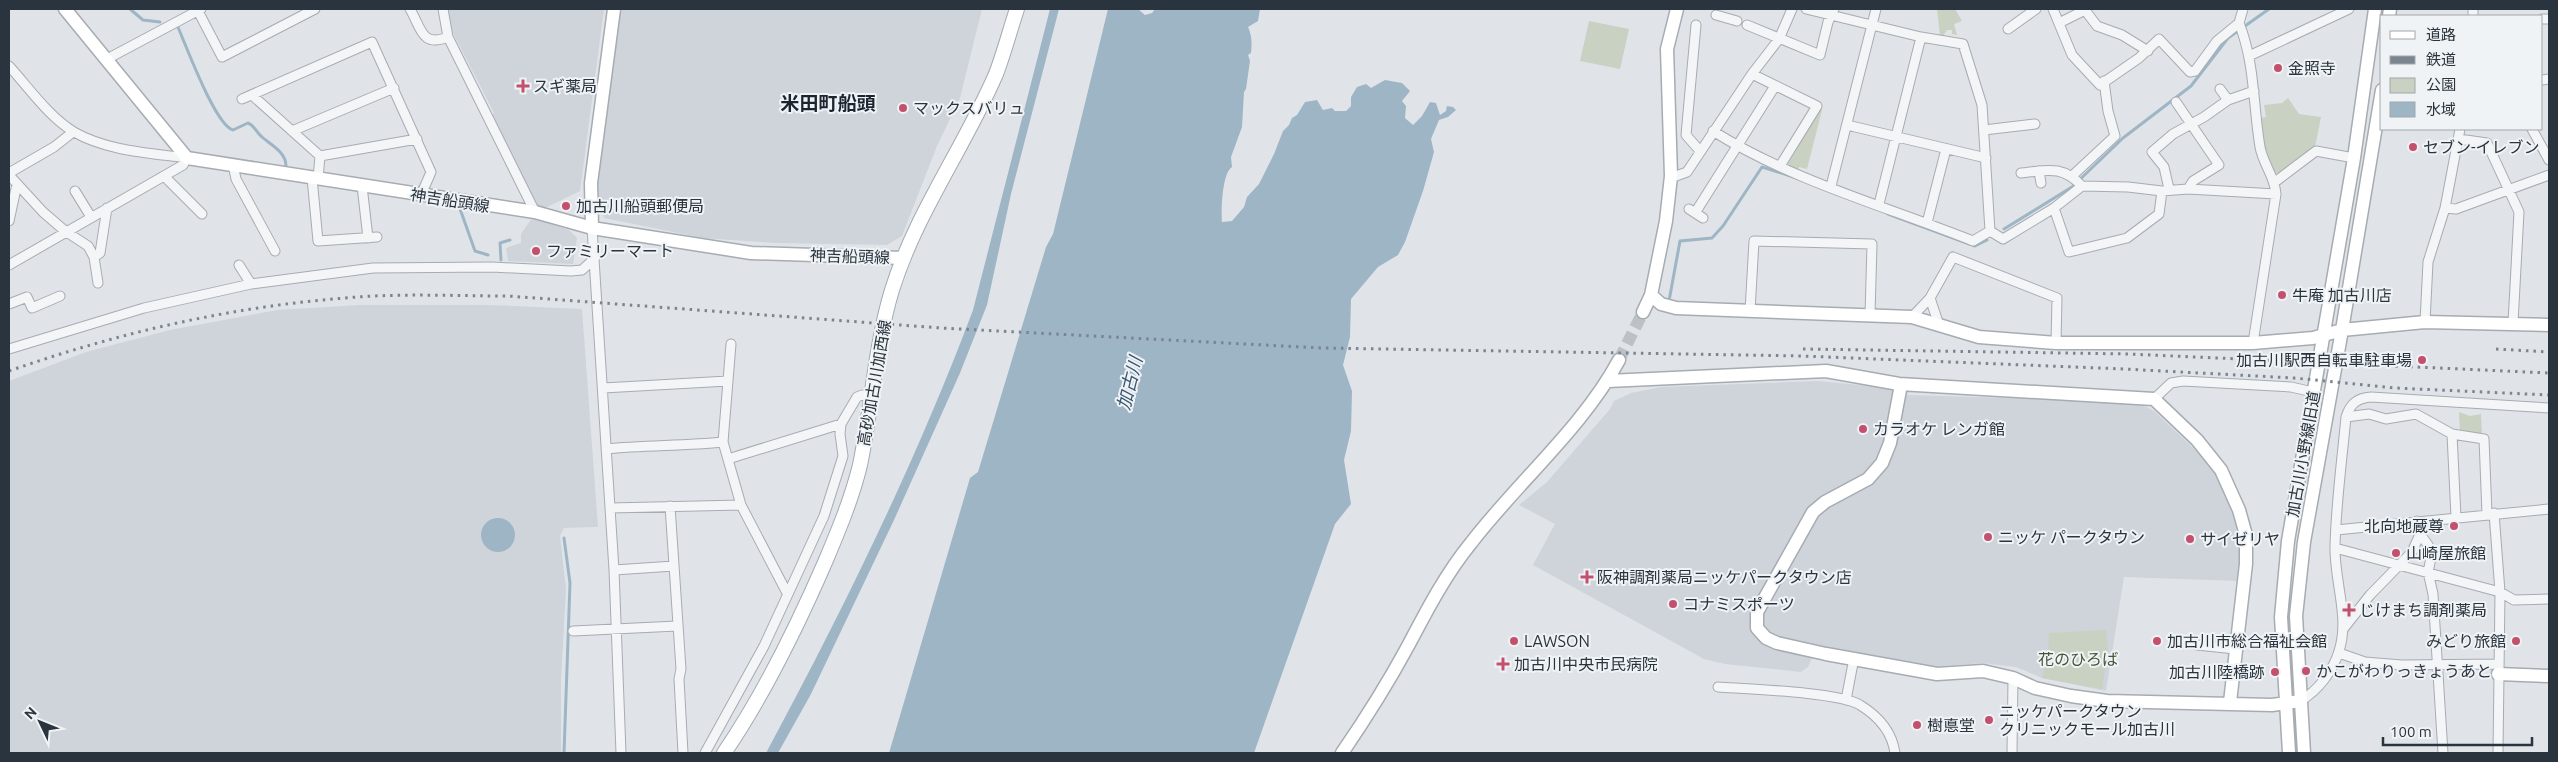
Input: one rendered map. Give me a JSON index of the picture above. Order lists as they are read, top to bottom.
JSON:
{
  "streets": {
    "main road": ["高砂加古川加西線"],
    "street": ["神吉船頭線", "加古川小野線旧道"]
  },
  "crossings": [
    ["神吉船頭線", "高砂加古川加西線"]
  ],
  "districts": ["米田町船頭"],
  "water": ["加古川"],
  "parks": ["花のひろば"],
  "places": {
    "other": [
      "金照寺",
      "マックスバリュ",
      "セブン-イレブン",
      "加古川船頭郵便局",
      "ファミリーマート",
      "牛庵 加古川店",
      "加古川駅西自転車駐車場",
      "カラオケ レンガ館",
      "北向地蔵尊",
      "ニッケ パークタウン",
      "サイゼリヤ",
      "山崎屋旅館",
      "コナミスポーツ",
      "LAWSON",
      "加古川市総合福祉会館",
      "みどり旅館",
      "かこがわりっきょうあと",
      "加古川陸橋跡",
      "ニッケパークタウン クリニックモール加古川",
      "樹悳堂"
    ],
    "health": [
      "スギ薬局",
      "阪神調剤薬局ニッケパークタウン店",
      "じけまち調剤薬局",
      "加古川中央市民病院"
    ]
  },
  "legend": [
    "道路",
    "鉄道",
    "公園",
    "水域"
  ],
  "scale_bar": "100 m",
  "north": "top left"
}
